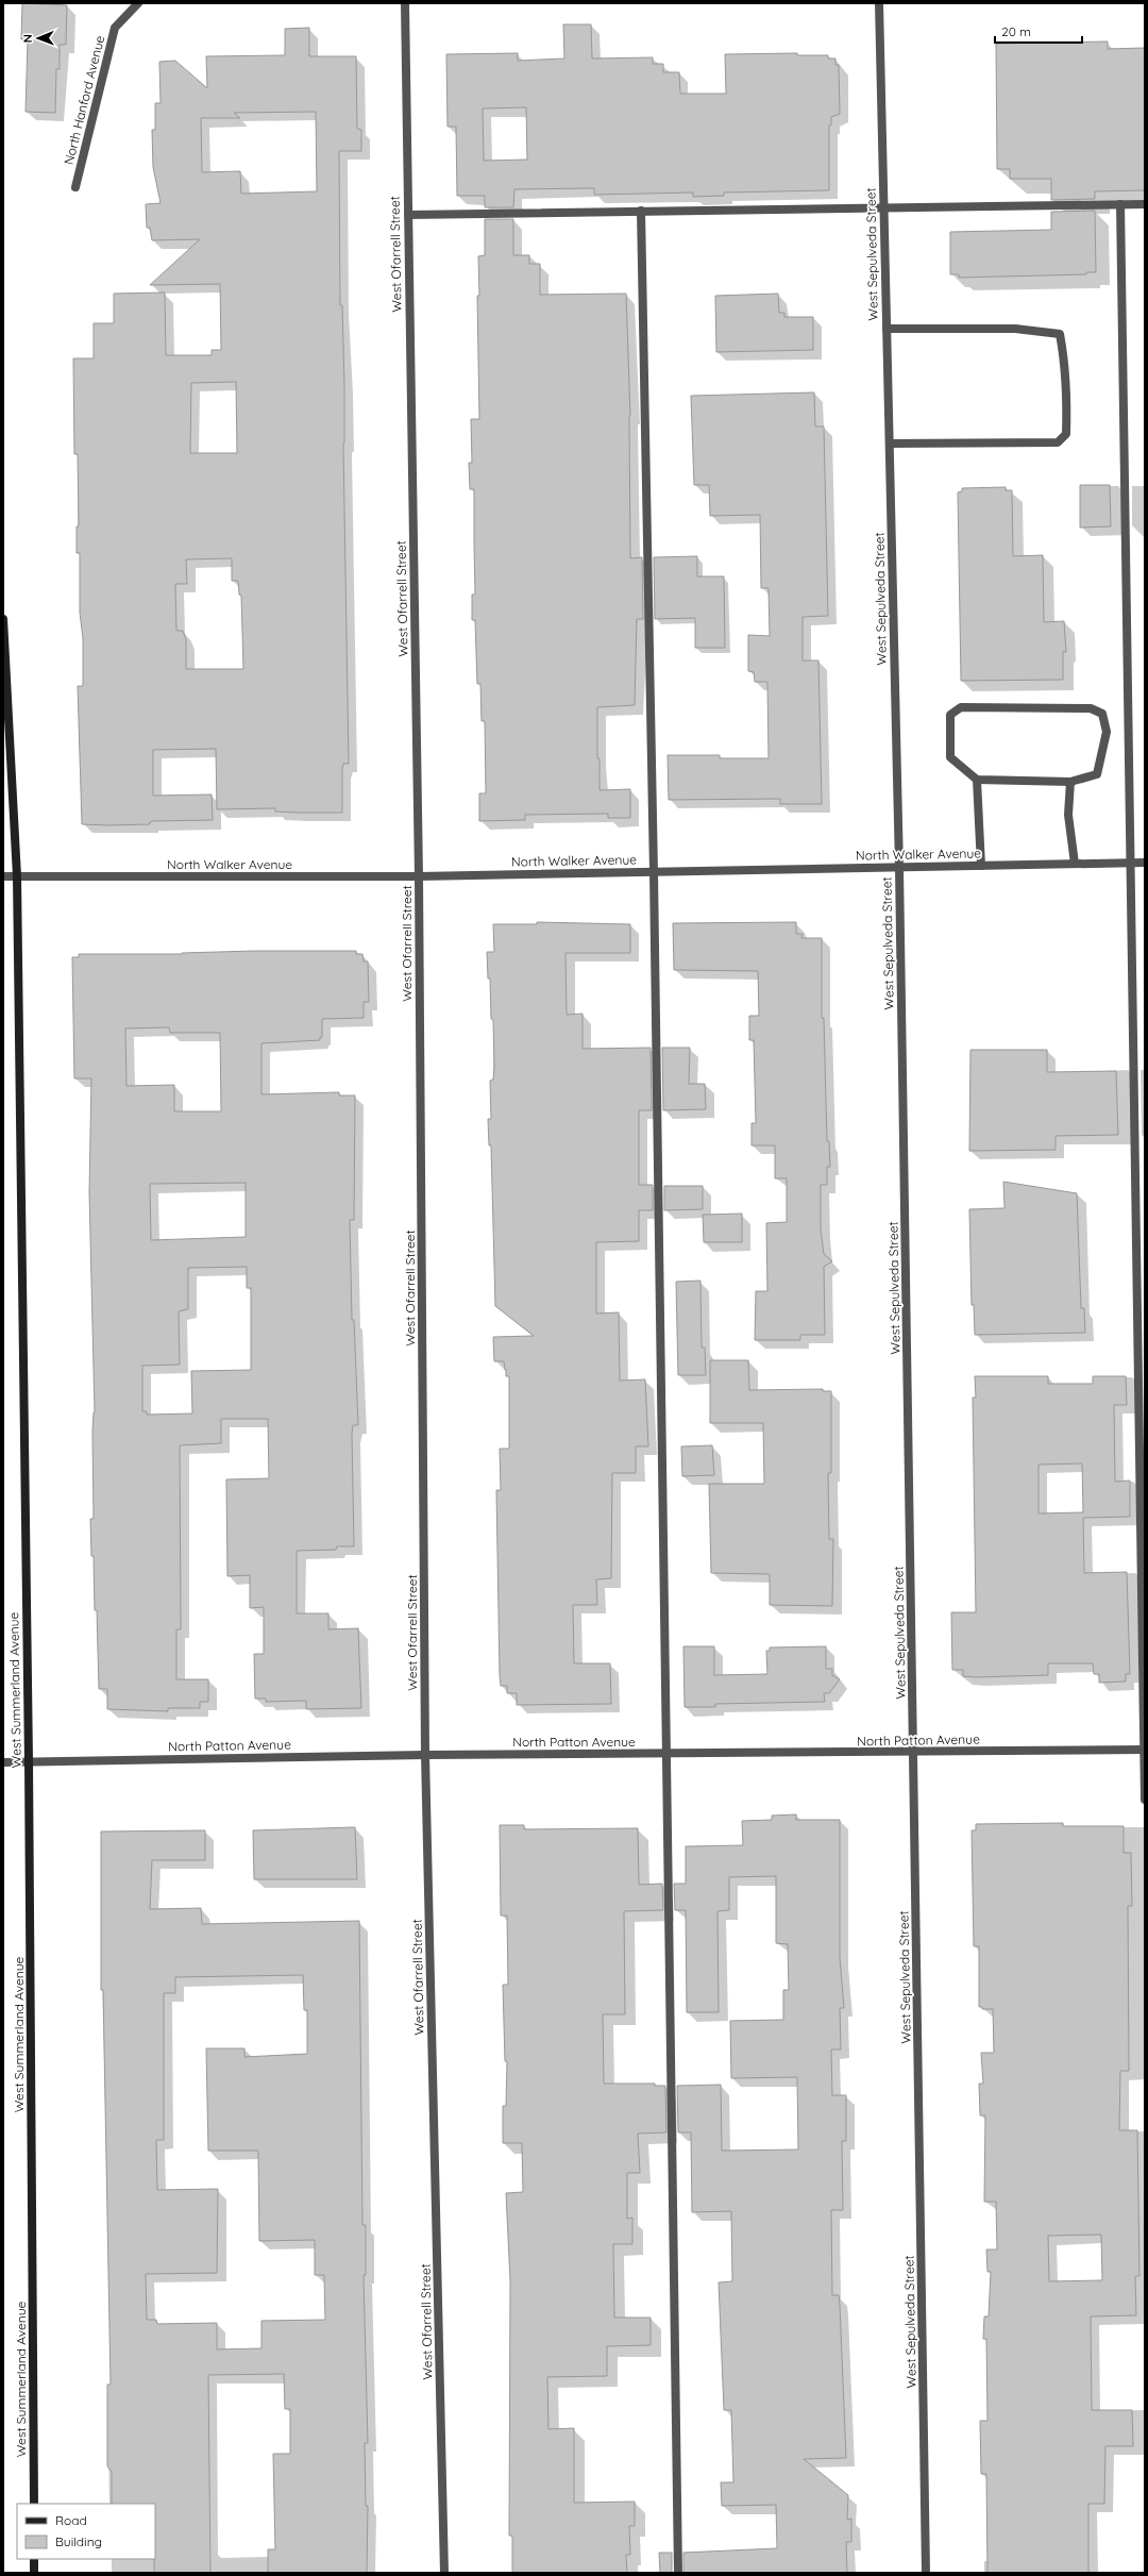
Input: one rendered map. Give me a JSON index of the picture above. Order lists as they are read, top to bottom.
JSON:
{
  "streets": {
    "main road": ["West Summerland Avenue"],
    "street": [
      "North Hanford Avenue",
      "West Ofarrell Street",
      "West Sepulveda Street",
      "North Walker Avenue",
      "North Patton Avenue"
    ]
  },
  "crossings": [
    ["West Ofarrell Street", "North Walker Avenue"],
    ["West Ofarrell Street", "North Patton Avenue"],
    ["West Sepulveda Street", "North Walker Avenue"],
    ["West Sepulveda Street", "North Patton Avenue"],
    ["North Walker Avenue", "West Summerland Avenue"],
    ["West Summerland Avenue", "North Patton Avenue"]
  ],
  "legend": ["Road", "Building"],
  "scale_bar": "20 m",
  "north": "left"
}
